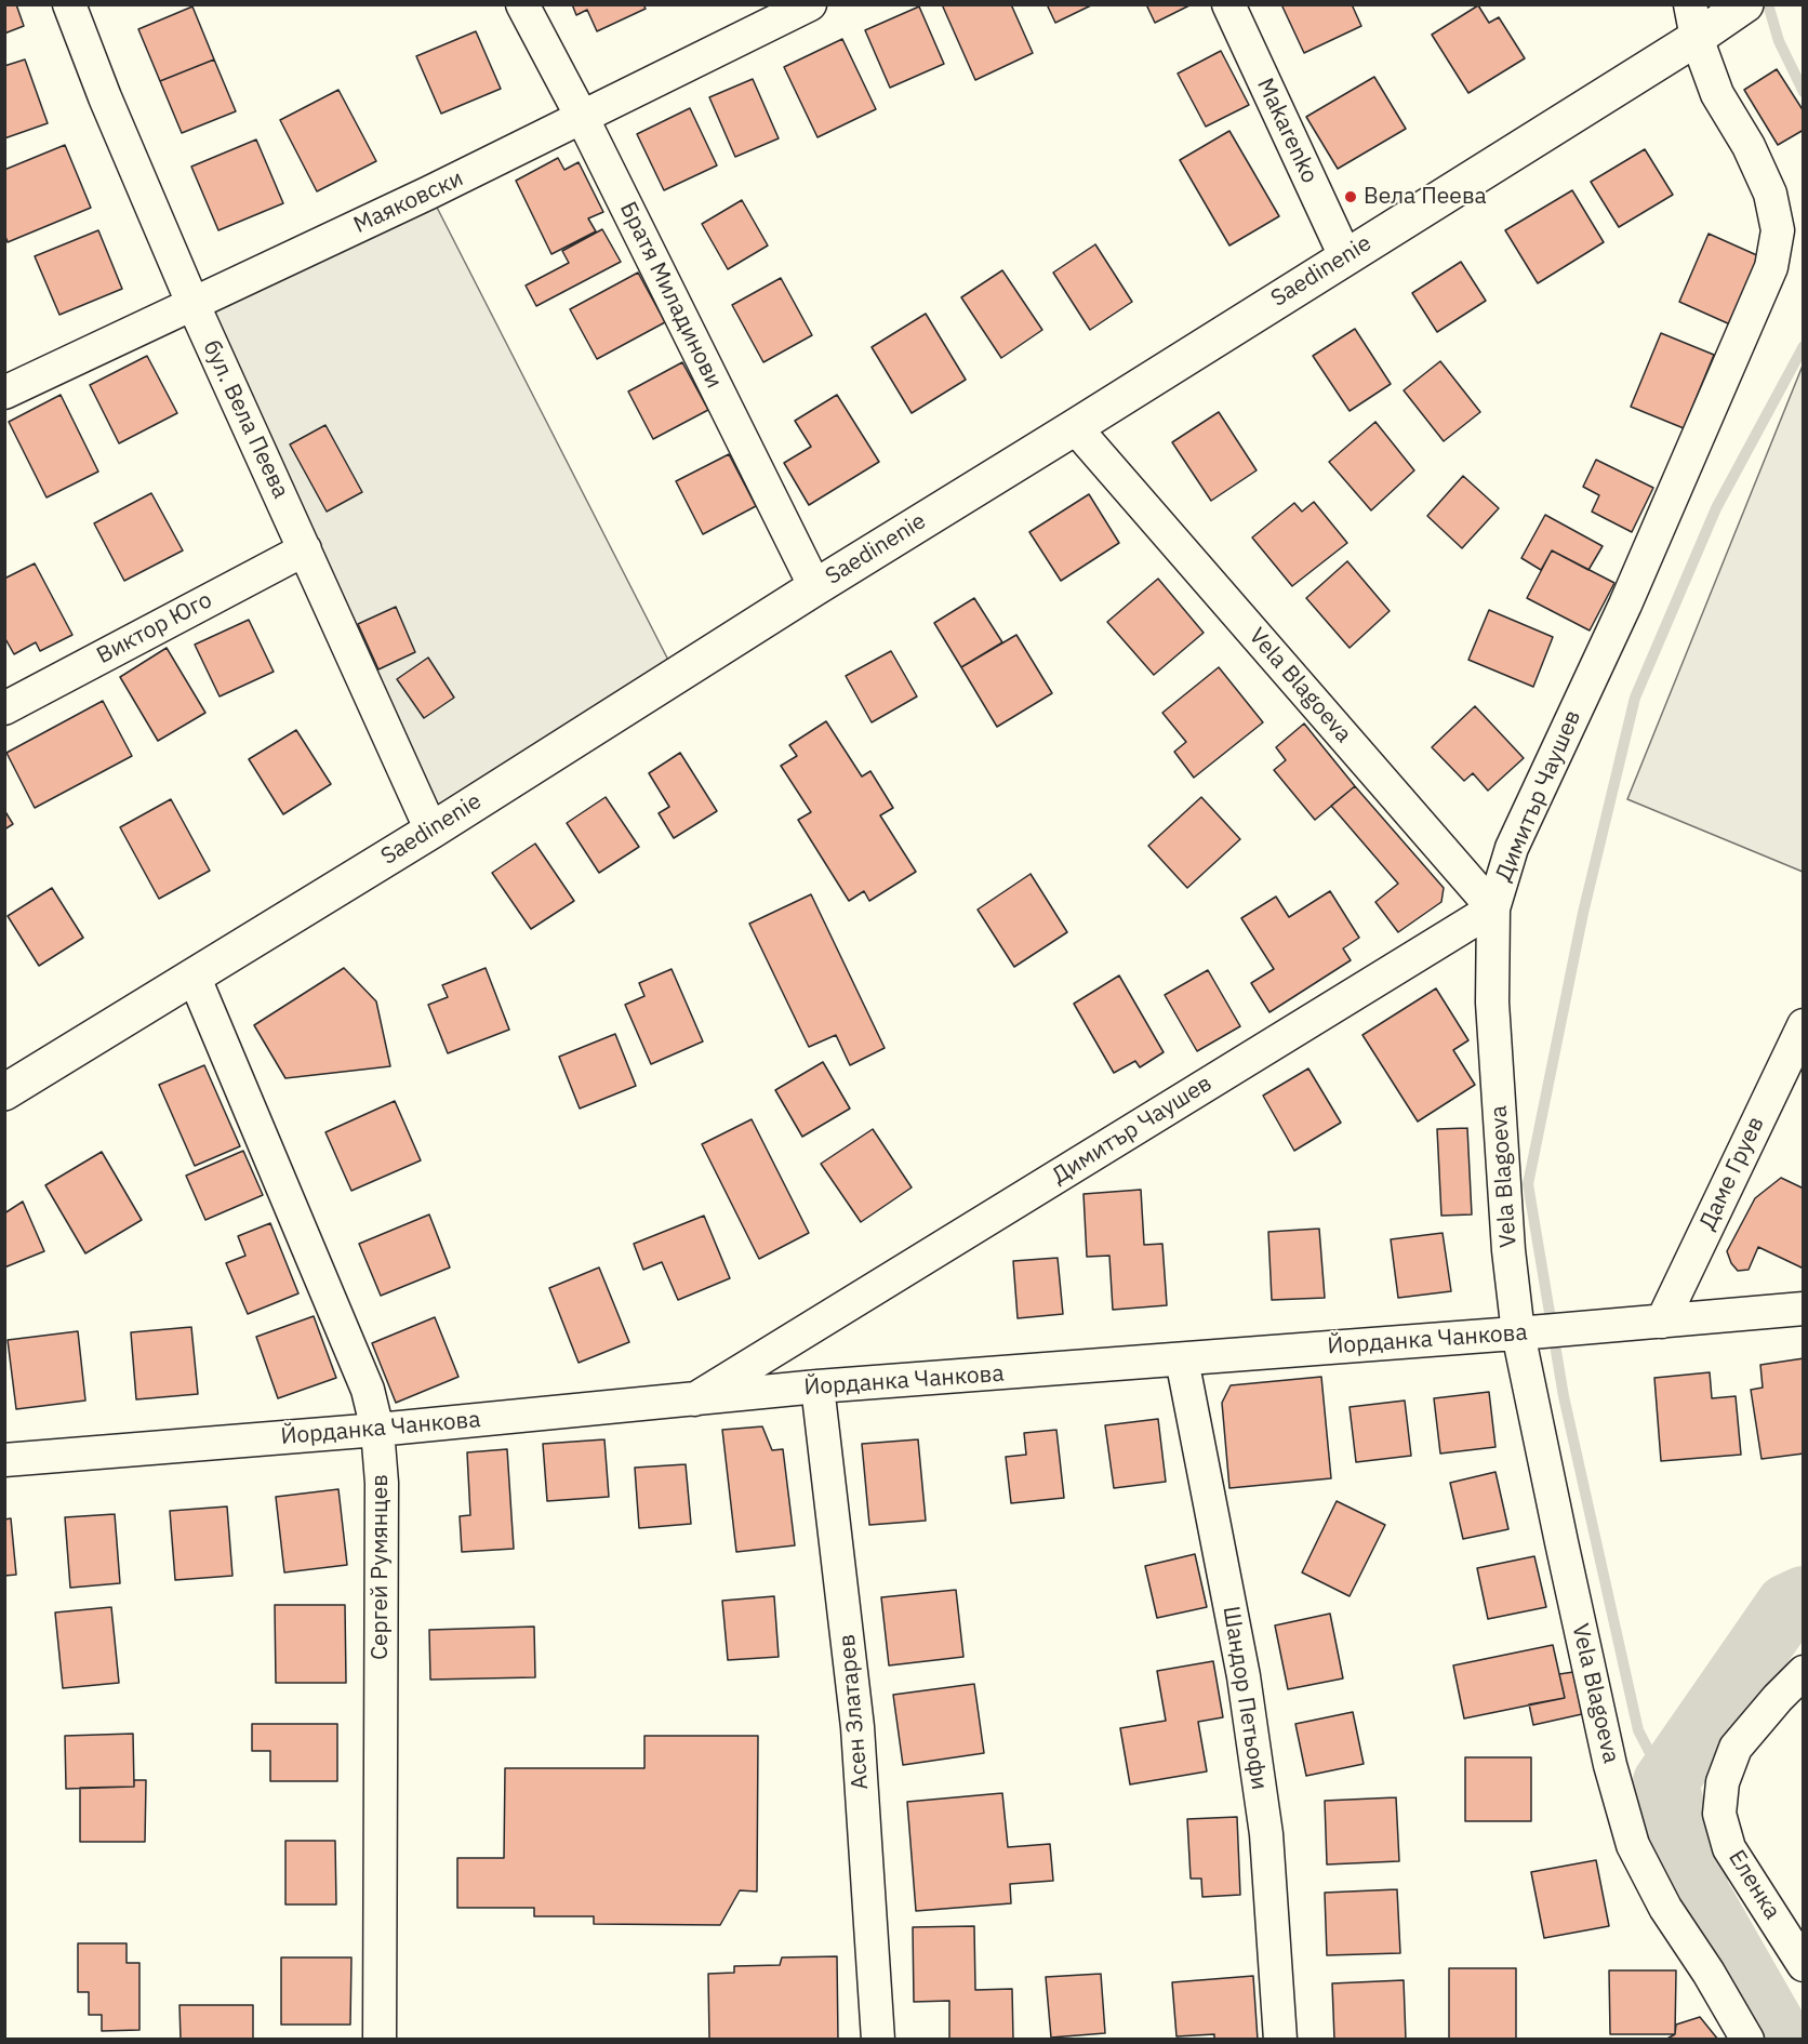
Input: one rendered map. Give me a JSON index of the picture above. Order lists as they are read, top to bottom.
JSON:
{
  "streets": {
    "street": [
      "Makarenko",
      "Маяковски",
      "Saedinenie",
      "Братя Миладинови",
      "бул. Вела Пеева",
      "Виктор Юго",
      "Vela Blagoeva",
      "Димитър Чаушев",
      "Даме Груев",
      "Йорданка Чанкова",
      "Сергей Румянцев",
      "Шандор Петьофи",
      "Асен Златарев",
      "Еленка"
    ]
  },
  "crossings": [
    ["Makarenko", "Saedinenie"],
    ["Маяковски", "Братя Миладинови"],
    ["Маяковски", "бул. Вела Пеева"],
    ["Saedinenie", "Братя Миладинови"],
    ["Saedinenie", "бул. Вела Пеева"],
    ["Saedinenie", "Vela Blagoeva"],
    ["Saedinenie", "Димитър Чаушев"],
    ["Saedinenie", "Сергей Румянцев"],
    ["бул. Вела Пеева", "Виктор Юго"],
    ["Vela Blagoeva", "Димитър Чаушев"],
    ["Vela Blagoeva", "Йорданка Чанкова"],
    ["Димитър Чаушев", "Йорданка Чанкова"],
    ["Даме Груев", "Йорданка Чанкова"],
    ["Йорданка Чанкова", "Сергей Румянцев"],
    ["Йорданка Чанкова", "Шандор Петьофи"],
    ["Йорданка Чанкова", "Асен Златарев"]
  ],
  "places": ["Вела Пеева"]
}
